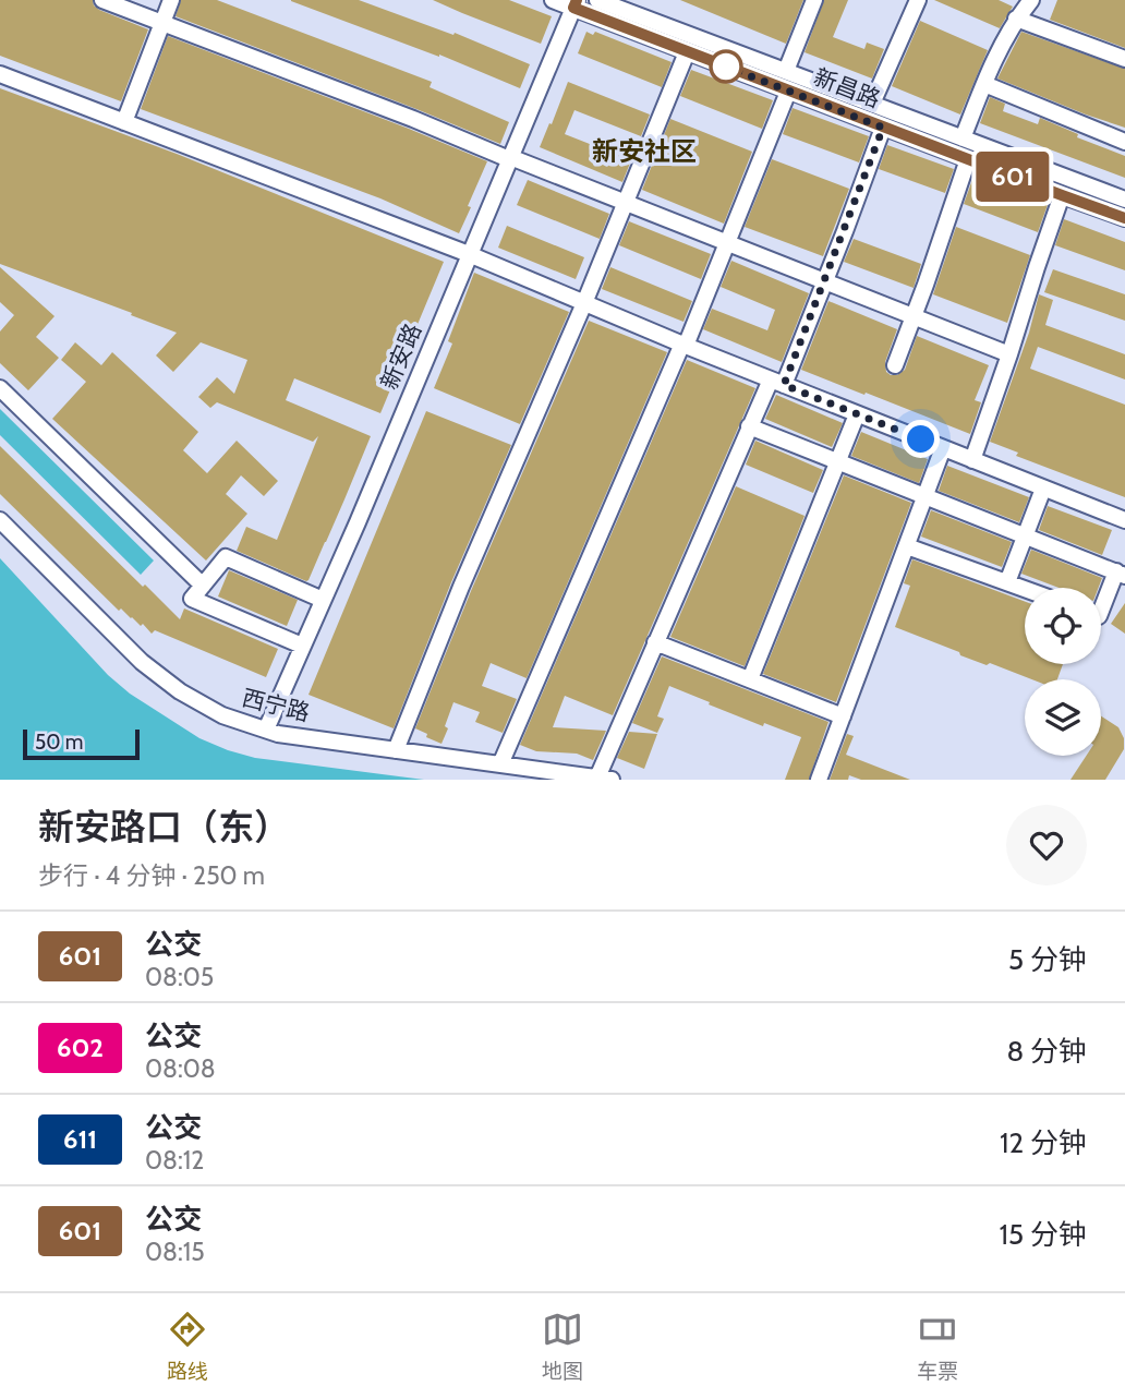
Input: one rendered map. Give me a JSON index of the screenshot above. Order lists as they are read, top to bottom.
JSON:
{
  "streets": {
    "street": ["新昌路", "新安路", "西宁路"]
  },
  "crossings": [
    ["新昌路", "新安路"],
    ["新安路", "西宁路"]
  ],
  "districts": ["新安社区"],
  "lines": ["bus line 601"],
  "scale_bar": "50 m",
  "page": {
    "on_map": "601",
    "scale": "50 m",
    "heading": ["新安路口（东）", "步行 · 4 分钟 · 250 m"],
    "list": [
      {
        "mark": "601",
        "name": "公交",
        "note": "08:05",
        "value": "5 分钟"
      },
      {
        "mark": "602",
        "name": "公交",
        "note": "08:08",
        "value": "8 分钟"
      },
      {
        "mark": "611",
        "name": "公交",
        "note": "08:12",
        "value": "12 分钟"
      },
      {
        "mark": "601",
        "name": "公交",
        "note": "08:15",
        "value": "15 分钟"
      }
    ],
    "tabs": ["路线", "地图", "车票"]
  }
}
